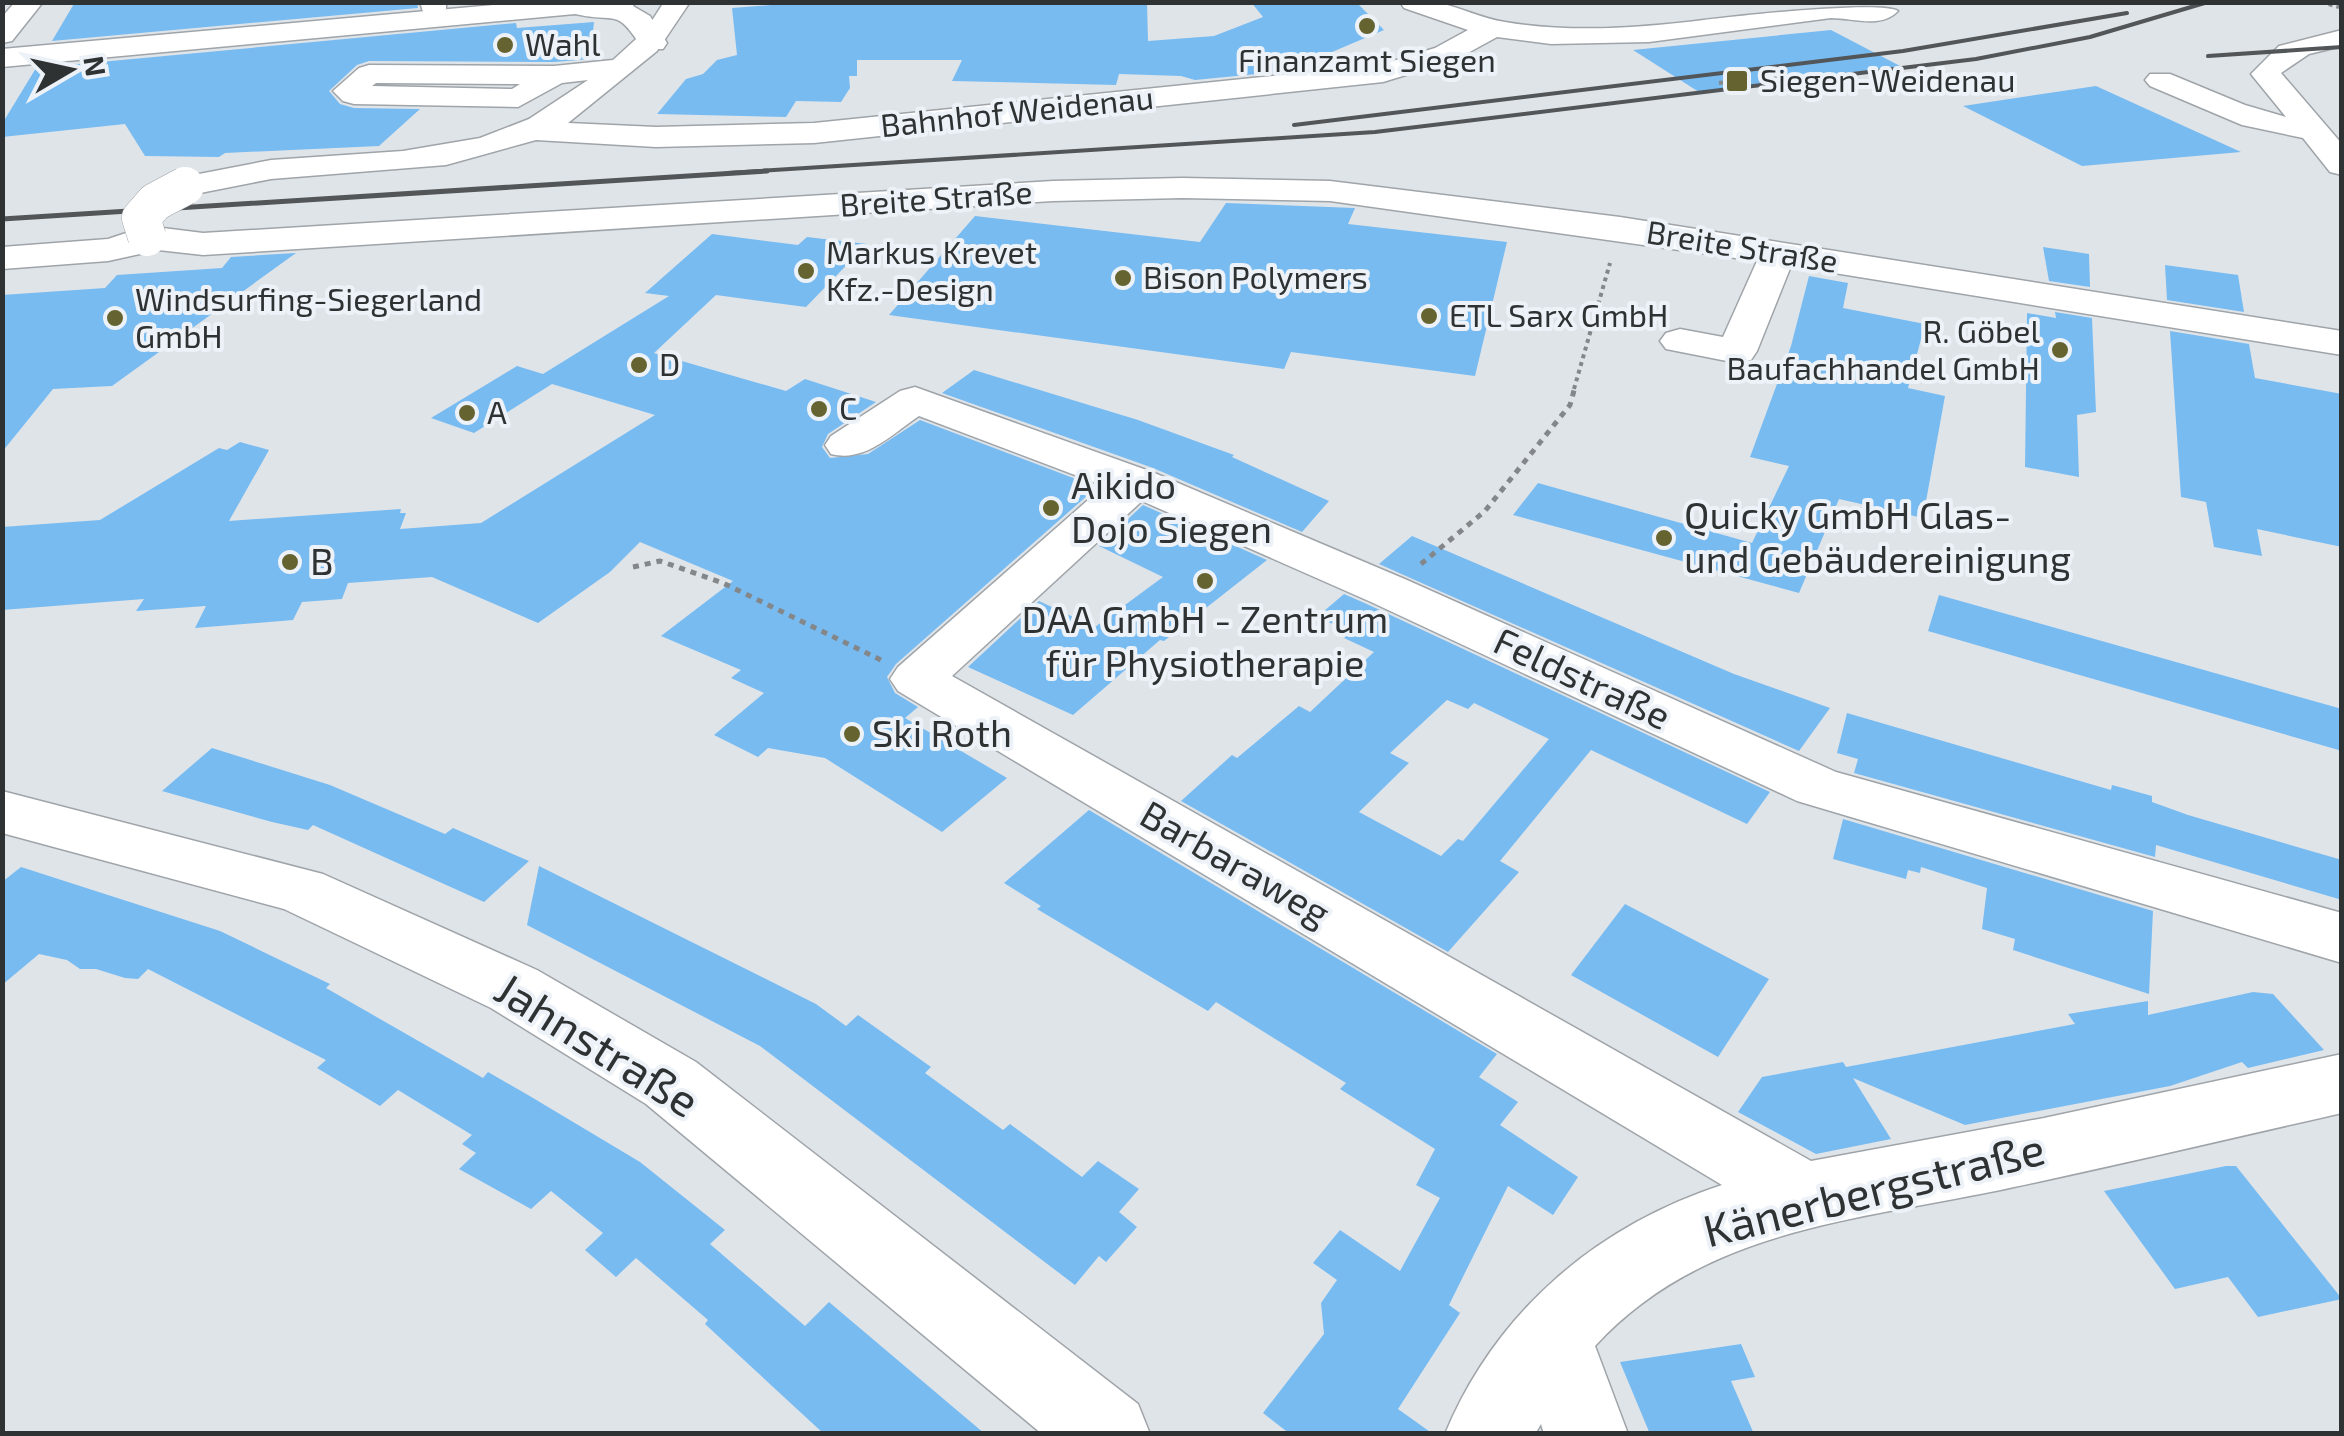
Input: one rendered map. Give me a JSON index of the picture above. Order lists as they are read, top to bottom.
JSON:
{
  "streets": {
    "street": [
      "Bahnhof Weidenau",
      "Breite Straße",
      "Feldstraße",
      "Barbaraweg",
      "Jahnstraße",
      "Känerbergstraße"
    ]
  },
  "crossings": [
    ["Barbaraweg", "Känerbergstraße"]
  ],
  "places": {
    "other": [
      "Finanzamt Siegen",
      "Wahl",
      "Markus Krevet Kfz.-Design",
      "Bison Polymers",
      "ETL Sarx GmbH",
      "Windsurfing-Siegerland GmbH",
      "R. Göbel Baufachhandel GmbH",
      "D",
      "C",
      "A",
      "Aikido Dojo Siegen",
      "Quicky GmbH Glas- und Gebäudereinigung",
      "B",
      "DAA GmbH - Zentrum für Physiotherapie",
      "Ski Roth"
    ],
    "transit": ["Siegen-Weidenau"]
  },
  "north": "right"
}
